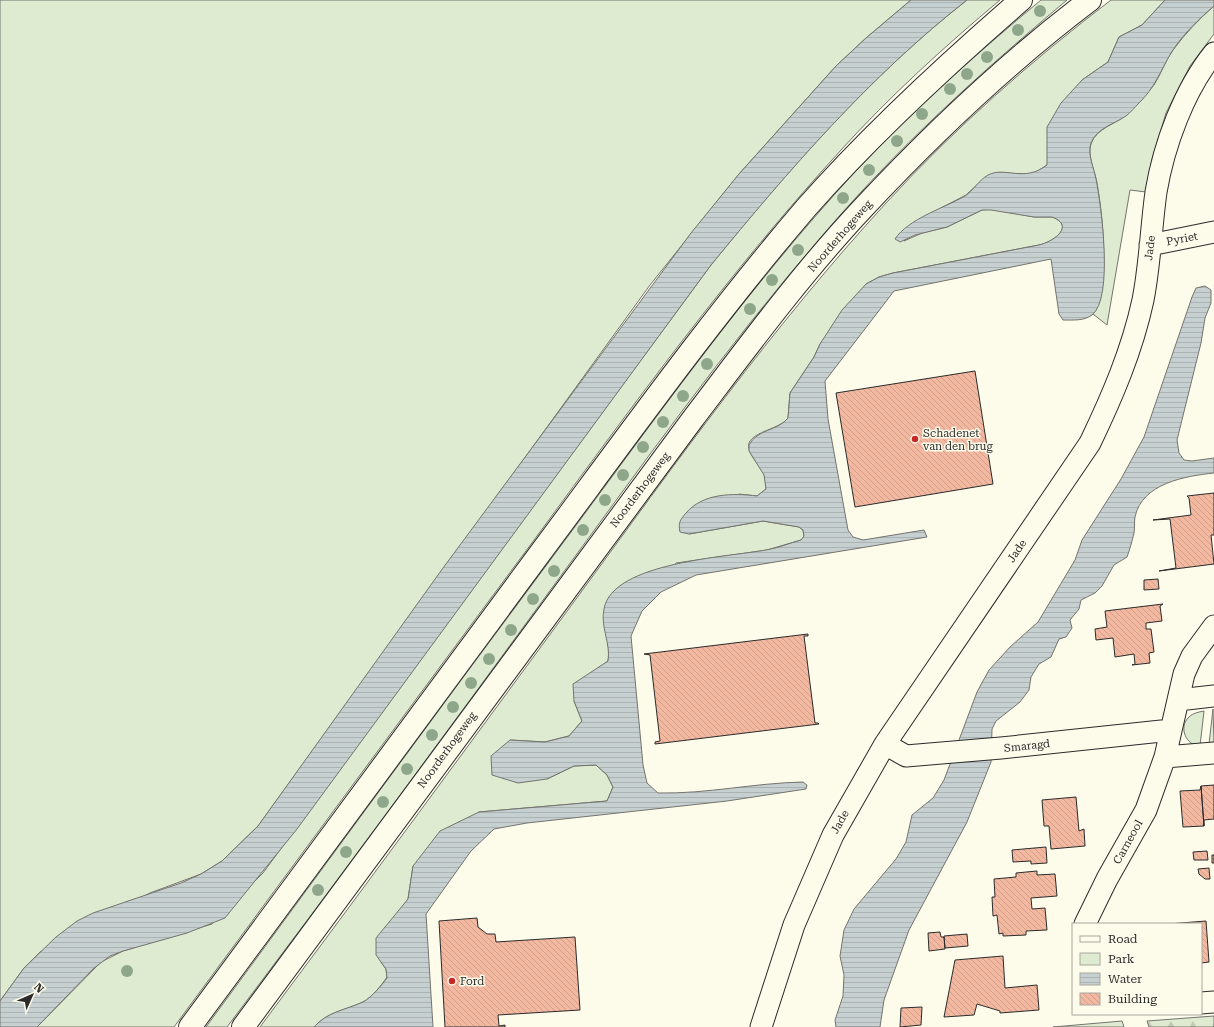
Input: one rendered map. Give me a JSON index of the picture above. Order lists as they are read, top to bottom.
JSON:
{
  "streets": {
    "main road": ["Noorderhogeweg"],
    "street": [
      "Pyriet",
      "Jade",
      "Smaragd",
      "Carneool"
    ]
  },
  "crossings": [
    ["Pyriet", "Jade"],
    ["Jade", "Smaragd"]
  ],
  "places": ["Schadenet van den brug", "Ford"],
  "legend": [
    "Road",
    "Park",
    "Water",
    "Building"
  ],
  "north": "top right"
}
